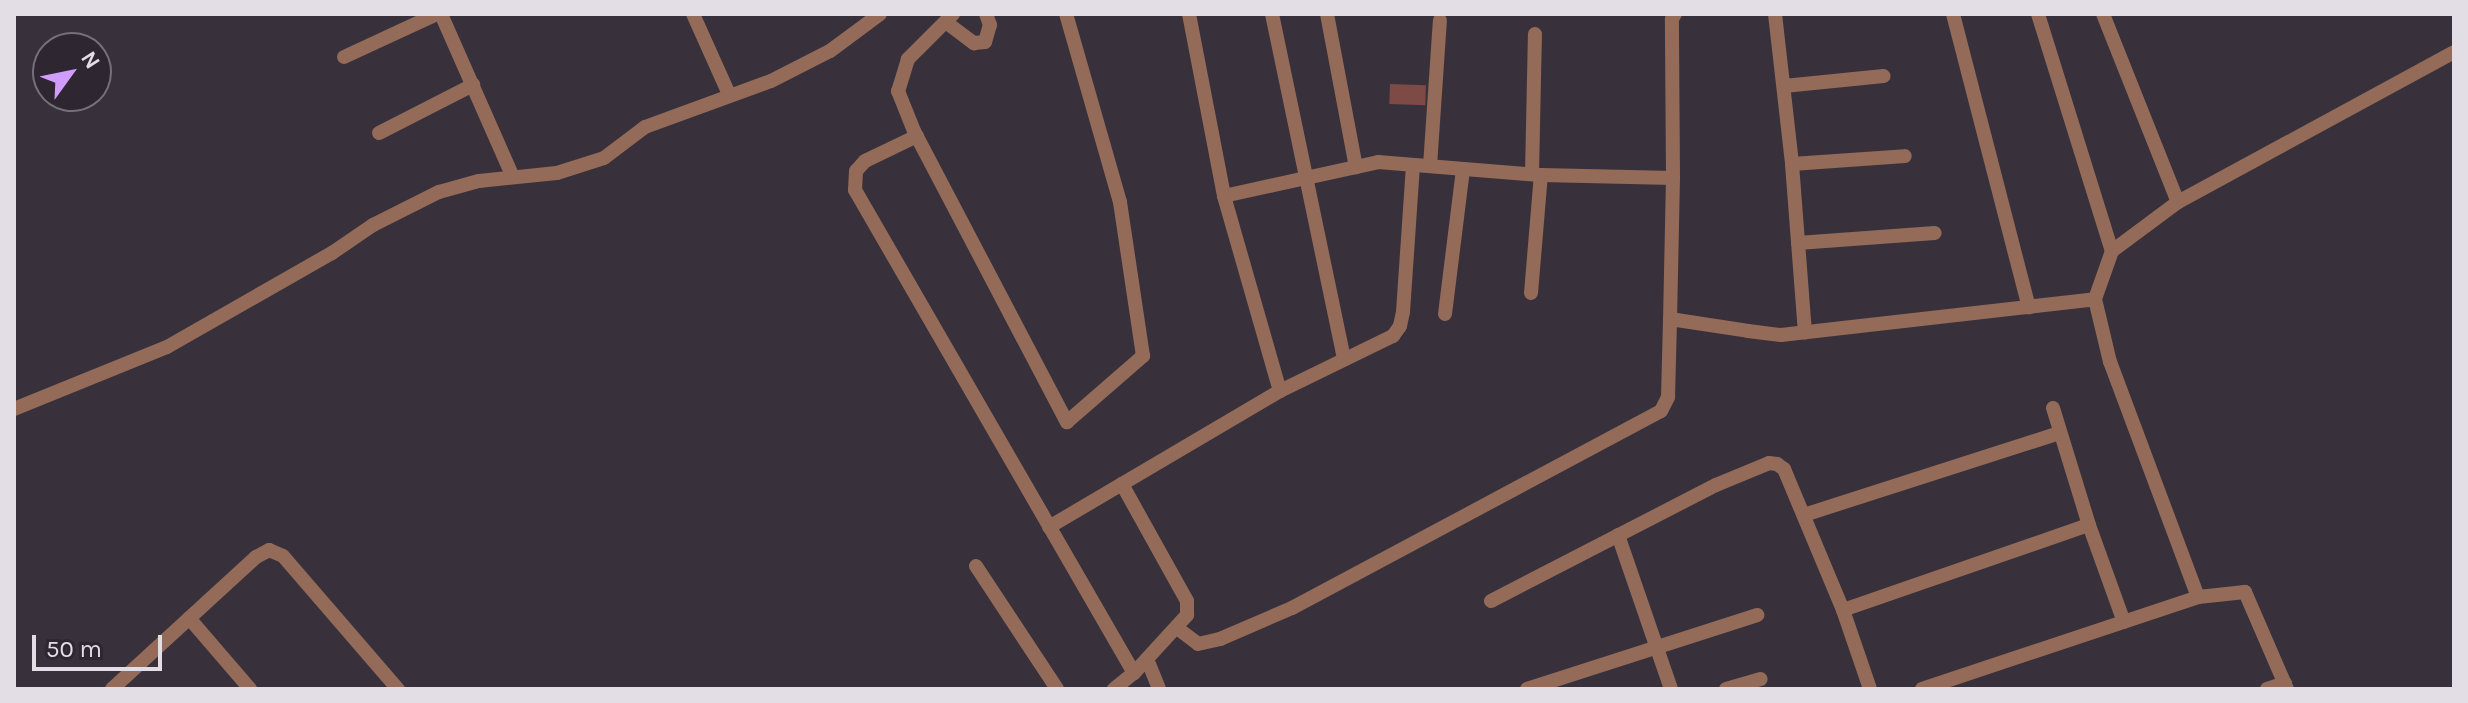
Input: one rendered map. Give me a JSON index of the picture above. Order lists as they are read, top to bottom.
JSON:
{
  "scale_bar": "50 m",
  "north": "top right"
}
